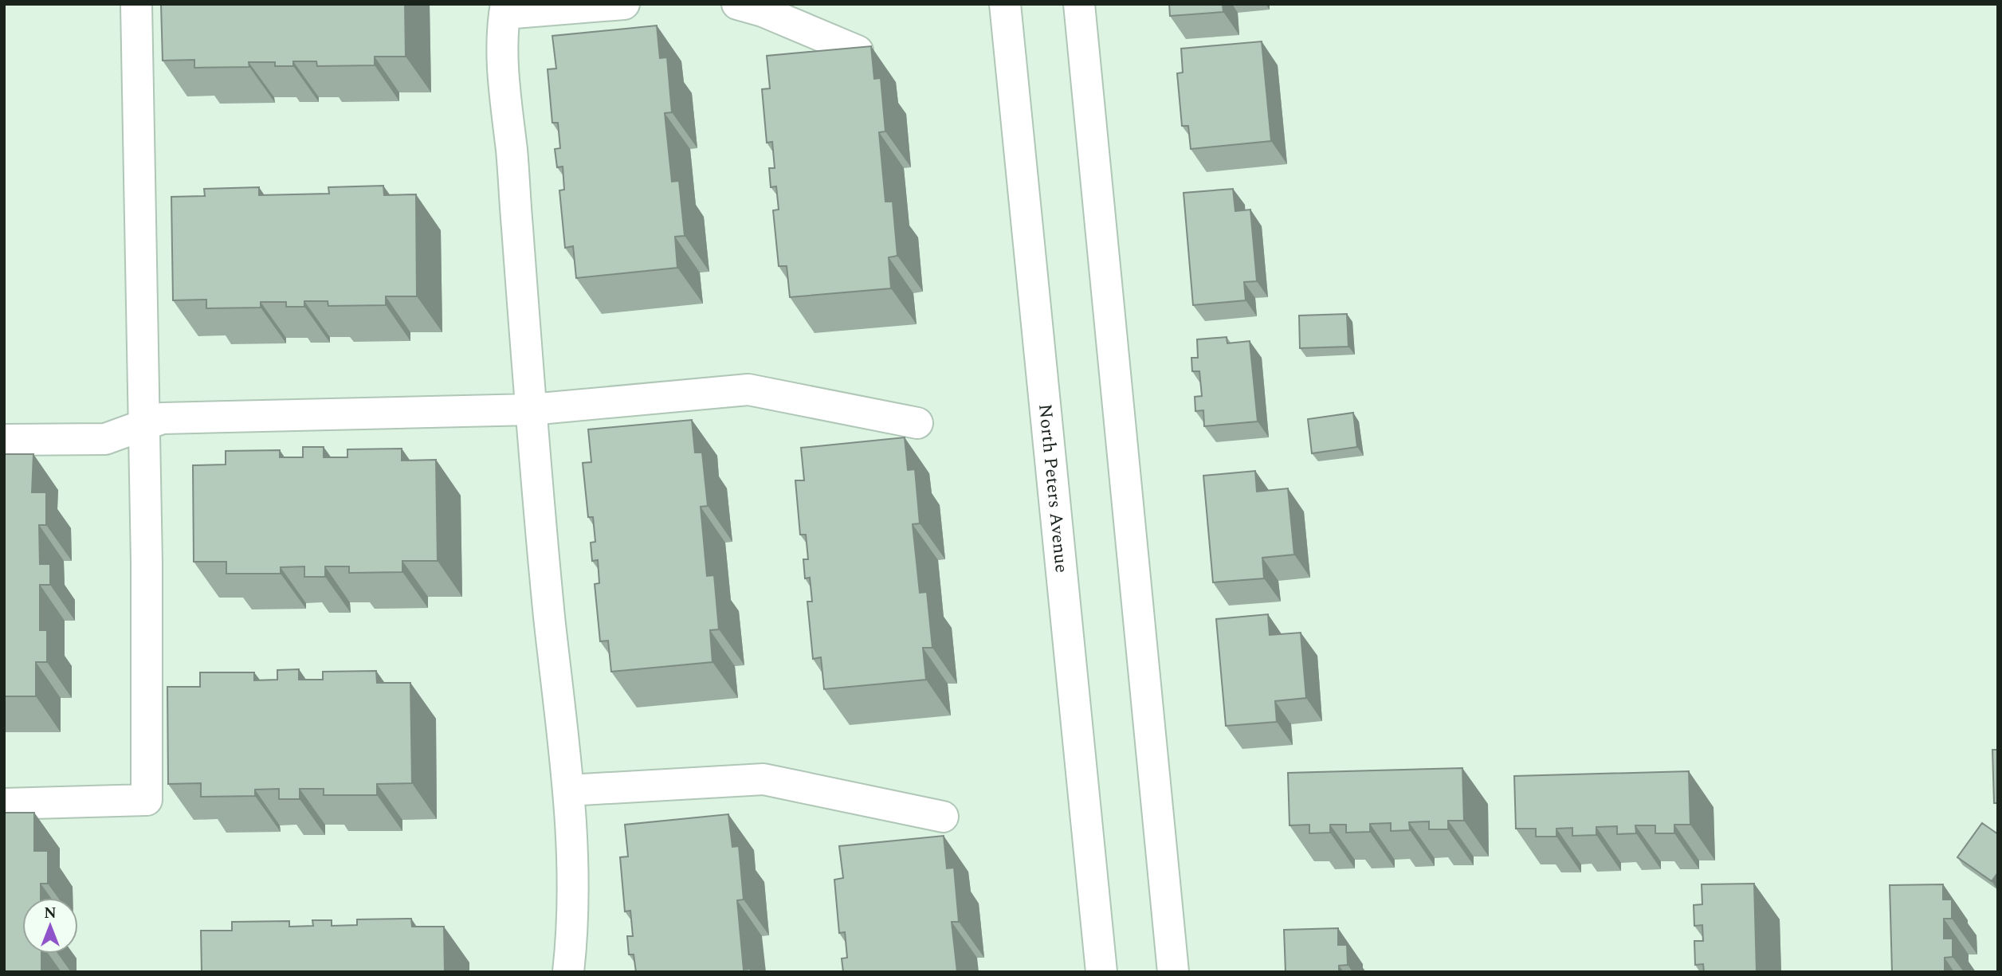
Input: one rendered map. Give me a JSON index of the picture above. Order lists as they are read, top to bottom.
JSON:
{
  "streets": {
    "main road": ["North Peters Avenue"]
  },
  "north": "top"
}
